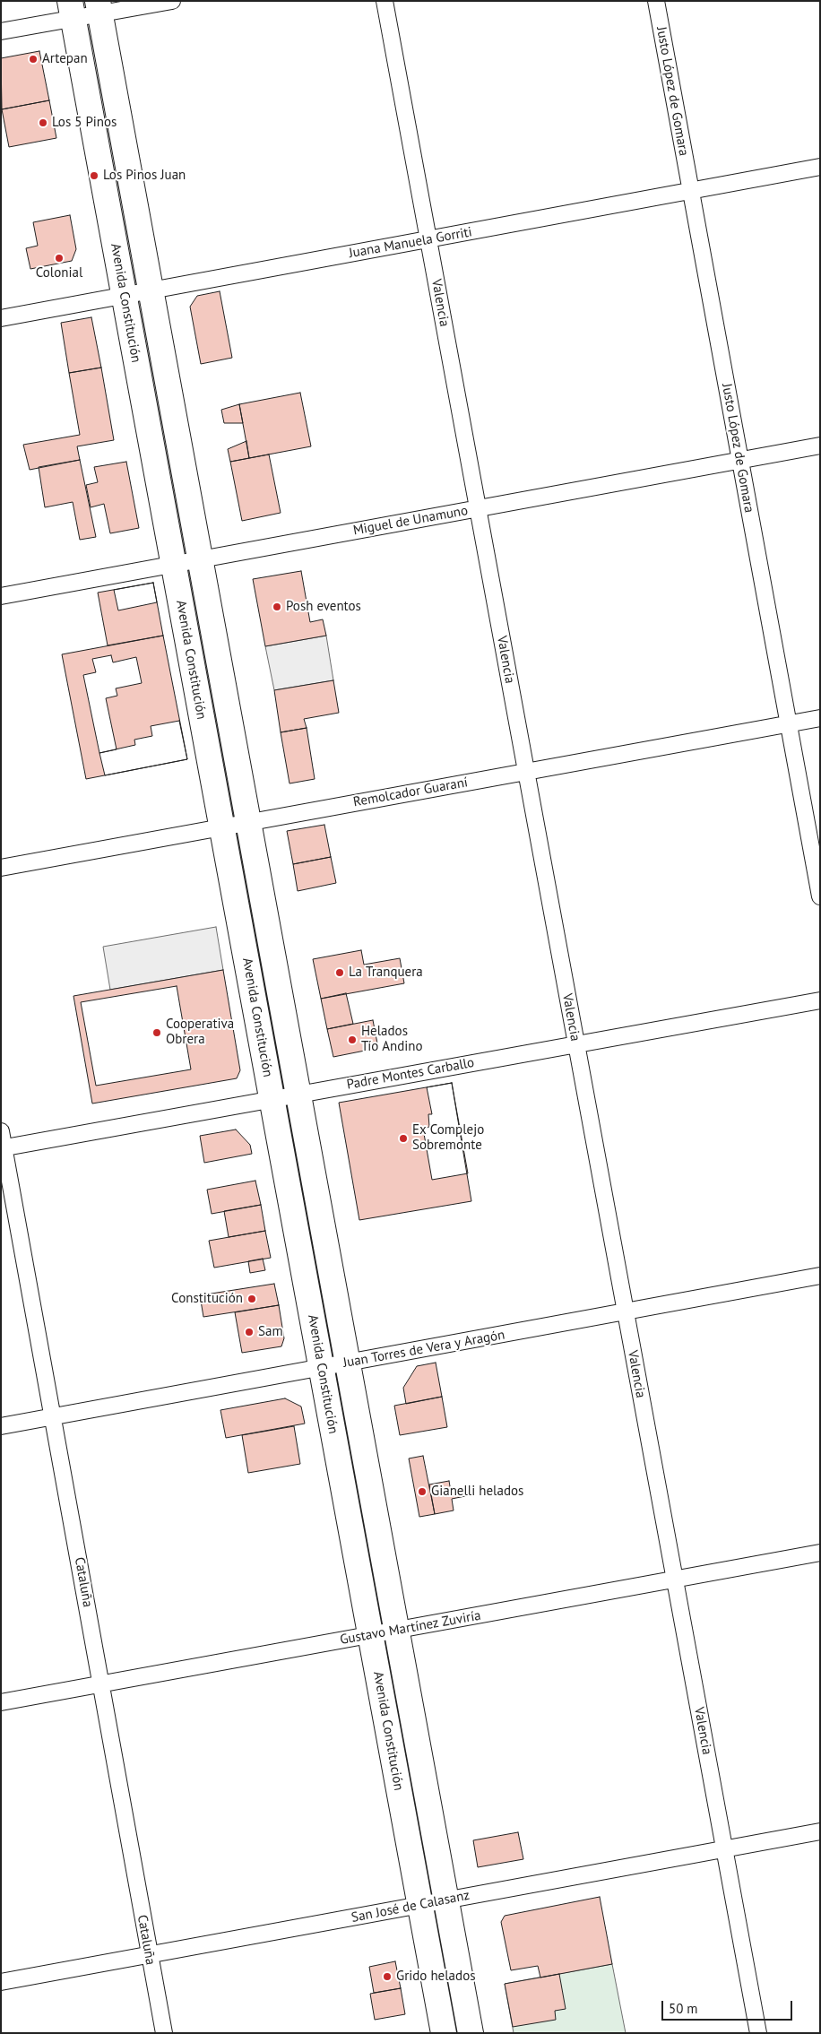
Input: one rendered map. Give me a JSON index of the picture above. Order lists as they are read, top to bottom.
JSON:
{
  "streets": {
    "main road": ["Avenida Constitución"],
    "street": [
      "Justo López de Gomara",
      "Juana Manuela Gorriti",
      "Valencia",
      "Miguel de Unamuno",
      "Remolcador Guaraní",
      "Padre Montes Carballo",
      "Juan Torres de Vera y Aragón",
      "Cataluña",
      "Gustavo Martínez Zuviría",
      "San José de Calasanz"
    ]
  },
  "crossings": [
    ["Justo López de Gomara", "Juana Manuela Gorriti"],
    ["Justo López de Gomara", "Miguel de Unamuno"],
    ["Justo López de Gomara", "Remolcador Guaraní"],
    ["Juana Manuela Gorriti", "Avenida Constitución"],
    ["Juana Manuela Gorriti", "Valencia"],
    ["Avenida Constitución", "Miguel de Unamuno"],
    ["Avenida Constitución", "Remolcador Guaraní"],
    ["Avenida Constitución", "Padre Montes Carballo"],
    ["Avenida Constitución", "Juan Torres de Vera y Aragón"],
    ["Avenida Constitución", "Gustavo Martínez Zuviría"],
    ["Avenida Constitución", "San José de Calasanz"],
    ["Valencia", "Miguel de Unamuno"],
    ["Valencia", "Remolcador Guaraní"],
    ["Valencia", "Padre Montes Carballo"],
    ["Valencia", "Juan Torres de Vera y Aragón"],
    ["Valencia", "Gustavo Martínez Zuviría"],
    ["Valencia", "San José de Calasanz"],
    ["Padre Montes Carballo", "Cataluña"],
    ["Juan Torres de Vera y Aragón", "Cataluña"],
    ["Cataluña", "Gustavo Martínez Zuviría"],
    ["Cataluña", "San José de Calasanz"]
  ],
  "places": [
    "Artepan",
    "Los 5 Pinos",
    "Los Pinos Juan",
    "Colonial",
    "Posh eventos",
    "La Tranquera",
    "Cooperativa Obrera",
    "Helados Tío Andino",
    "Ex Complejo Sobremonte",
    "Constitución",
    "Sam",
    "Gianelli helados",
    "Grido helados"
  ],
  "scale_bar": "50 m"
}
